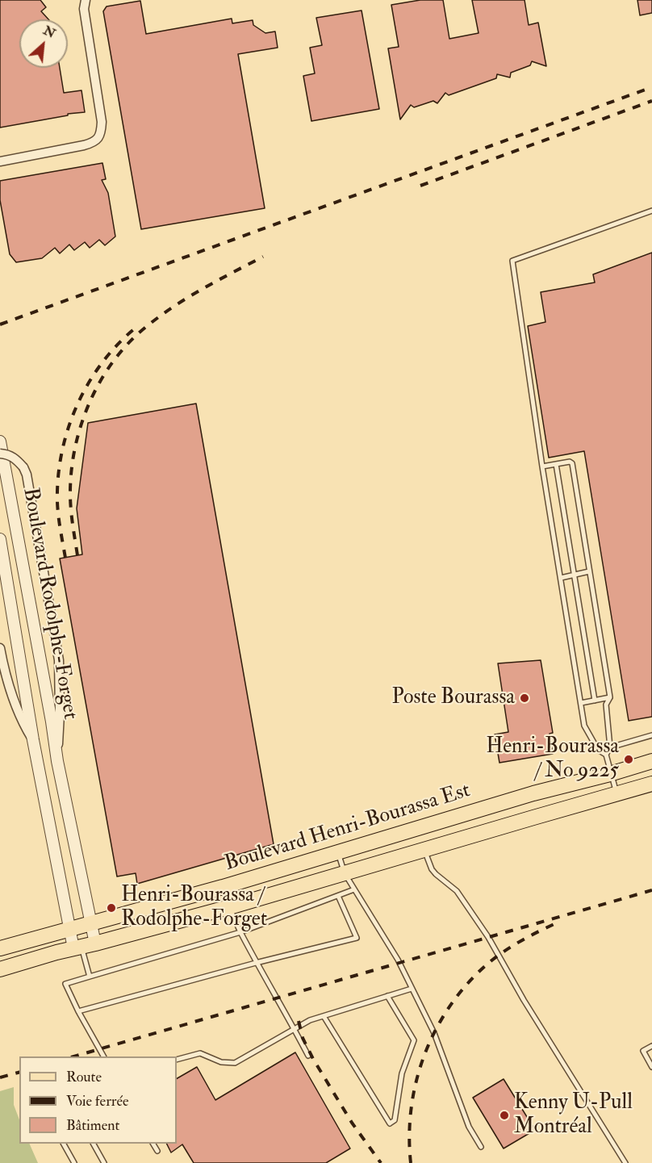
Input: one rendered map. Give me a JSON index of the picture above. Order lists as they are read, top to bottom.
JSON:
{
  "streets": {
    "main road": ["Boulevard Henri-Bourassa Est"],
    "street": ["Boulevard Rodolphe-Forget"]
  },
  "crossings": [
    ["Boulevard Rodolphe-Forget", "Boulevard Henri-Bourassa Est"]
  ],
  "places": [
    "Poste Bourassa",
    "Henri-Bourassa / No 9225",
    "Henri-Bourassa / Rodolphe-Forget",
    "Kenny U-Pull Montréal"
  ],
  "legend": ["Route", "Voie ferrée", "Bâtiment"],
  "north": "top right"
}
